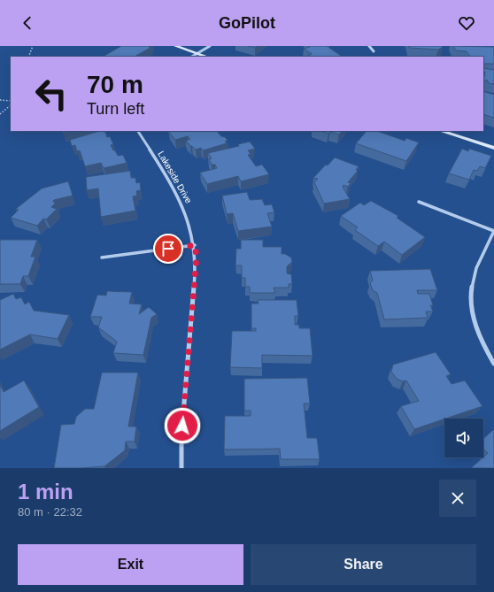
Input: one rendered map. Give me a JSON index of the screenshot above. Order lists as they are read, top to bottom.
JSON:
{
  "streets": {
    "street": ["Lakeside Drive"]
  },
  "page": {
    "header": "GoPilot",
    "turn": ["70 m", "Turn left"],
    "heading": ["1 min", "80 m · 22:32"],
    "buttons": ["Exit", "Share"]
  }
}
